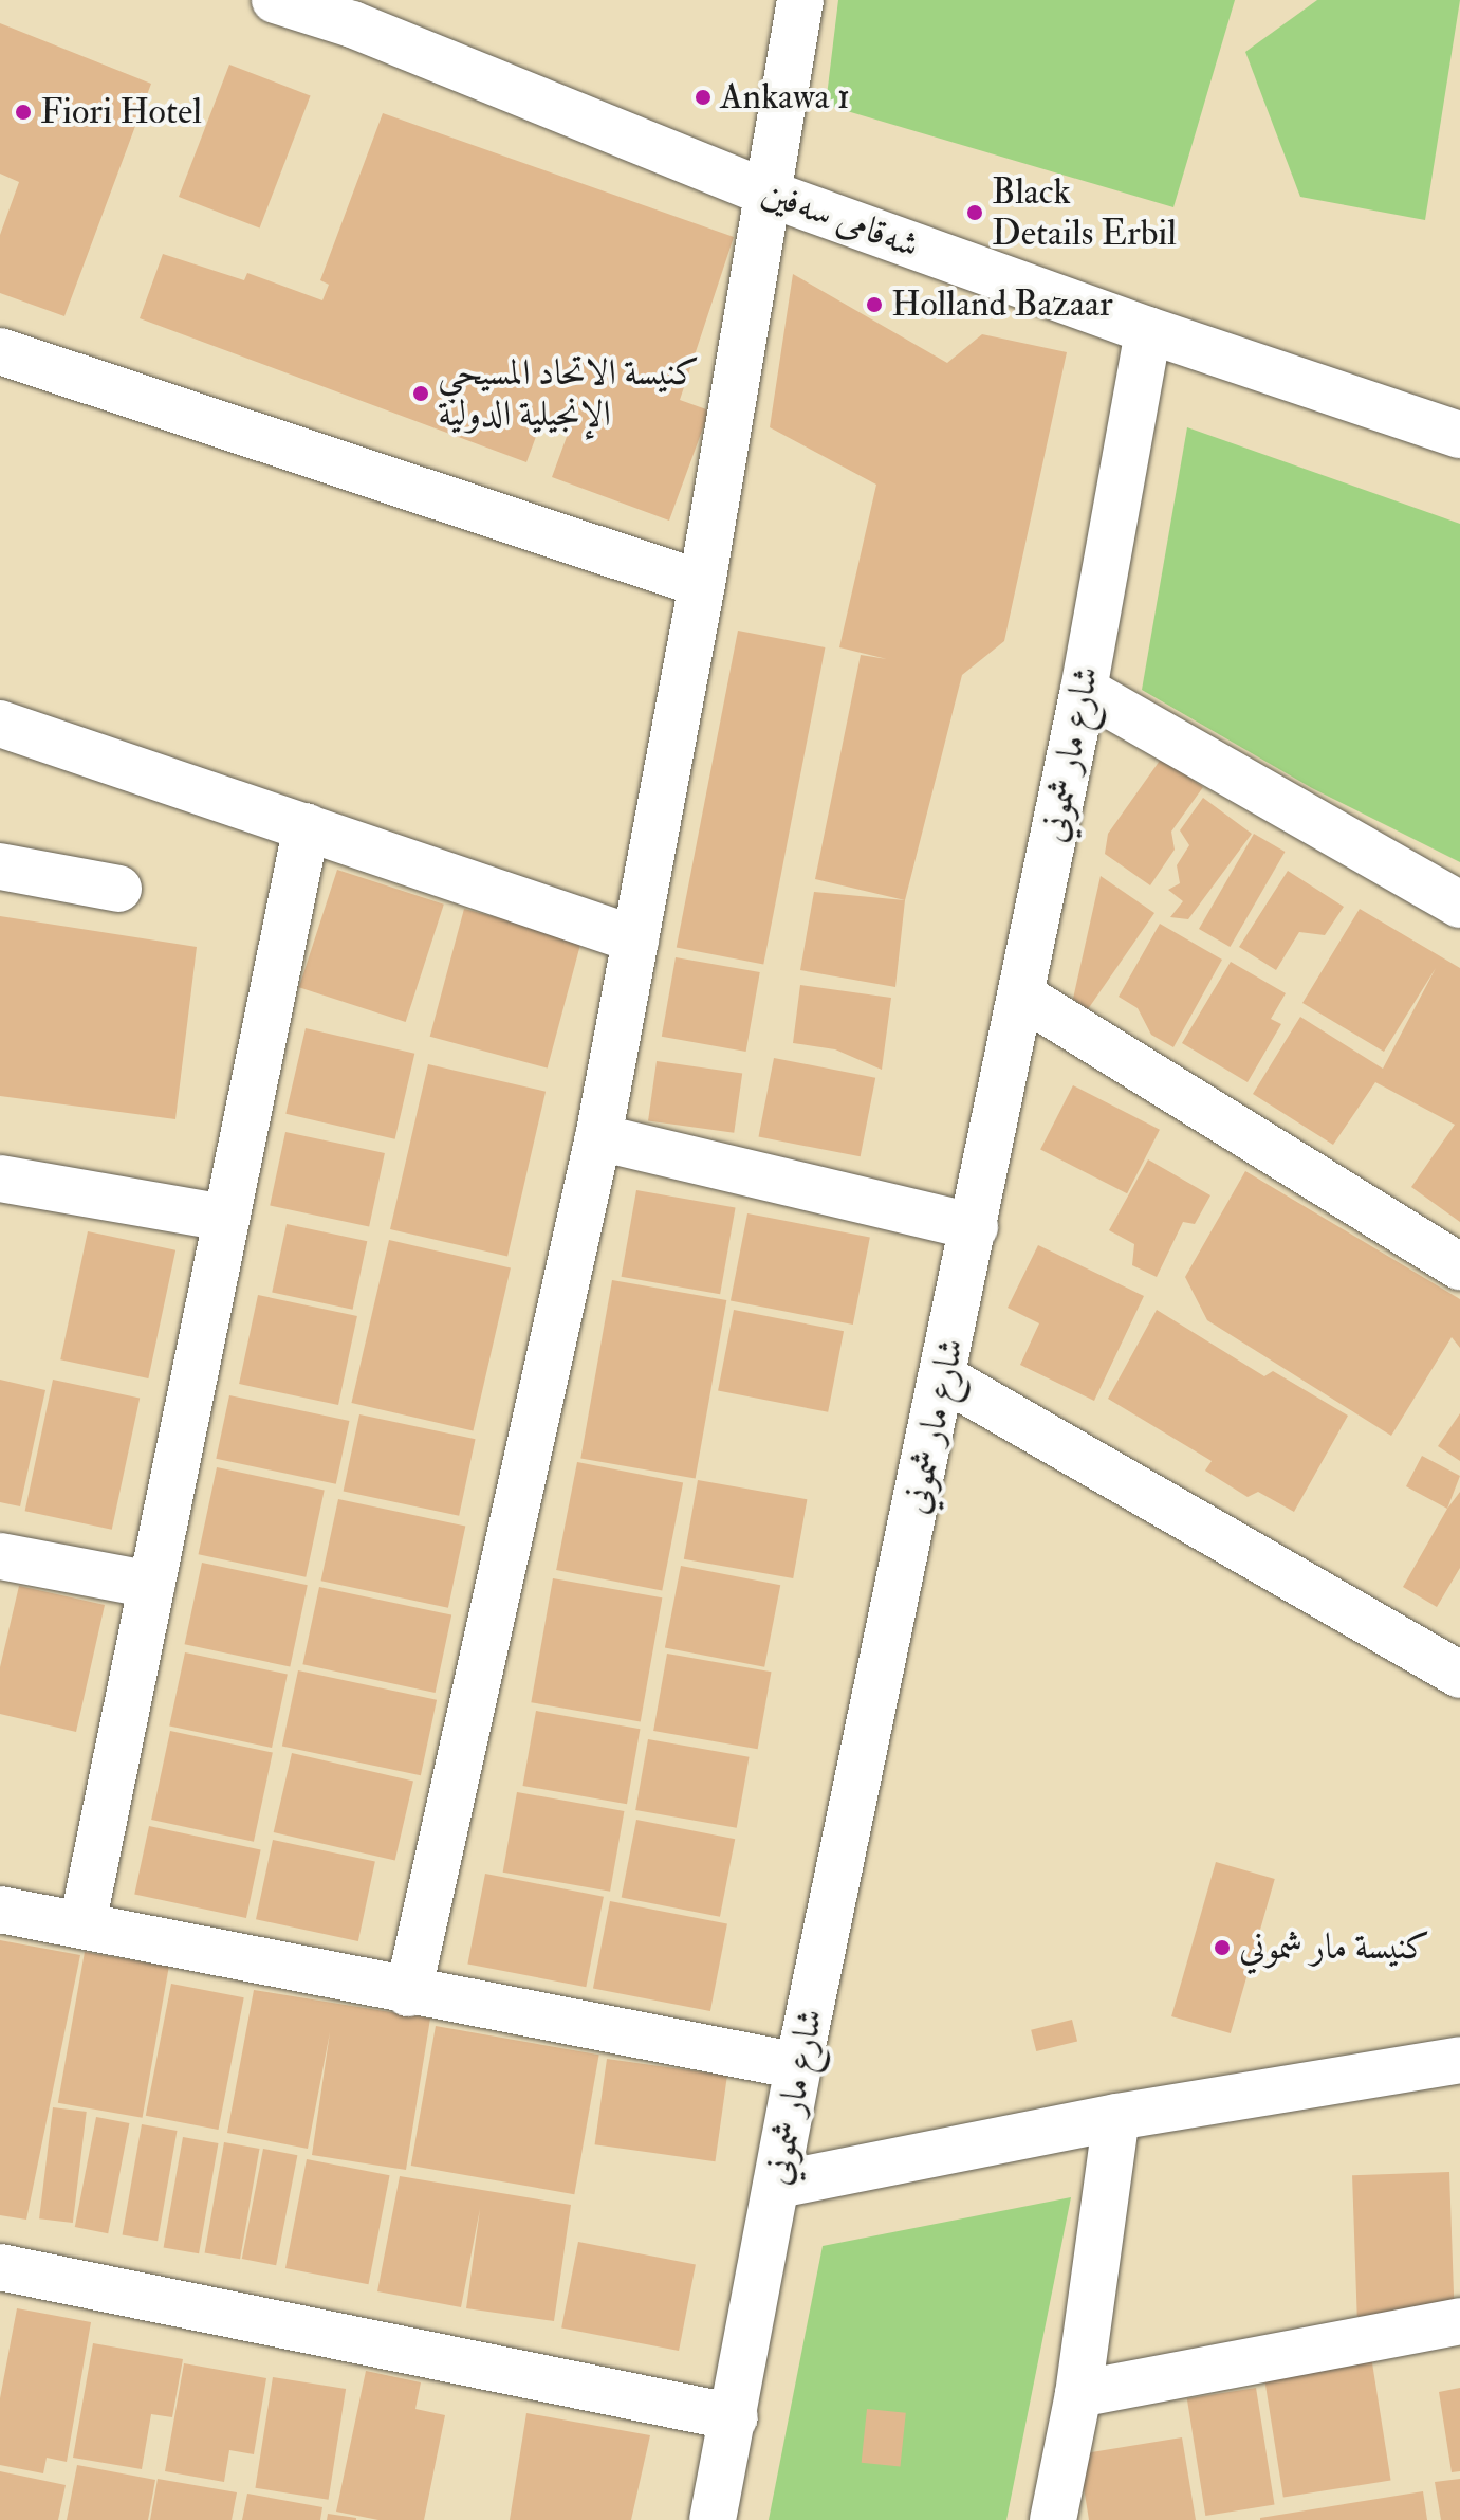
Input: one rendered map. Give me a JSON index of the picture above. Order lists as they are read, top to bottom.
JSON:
{
  "streets": {
    "street": ["شەقامی سەفین", "شارع مار شموني"]
  },
  "crossings": [
    ["شەقامی سەفین", "شارع مار شموني"]
  ],
  "places": [
    "Ankawa 1",
    "Fiori Hotel",
    "Black Details Erbil",
    "Holland Bazaar",
    "كنيسة الاتحاد المسيحي الإنجيلية الدولية",
    "كنيسة مار شموني"
  ]
}
